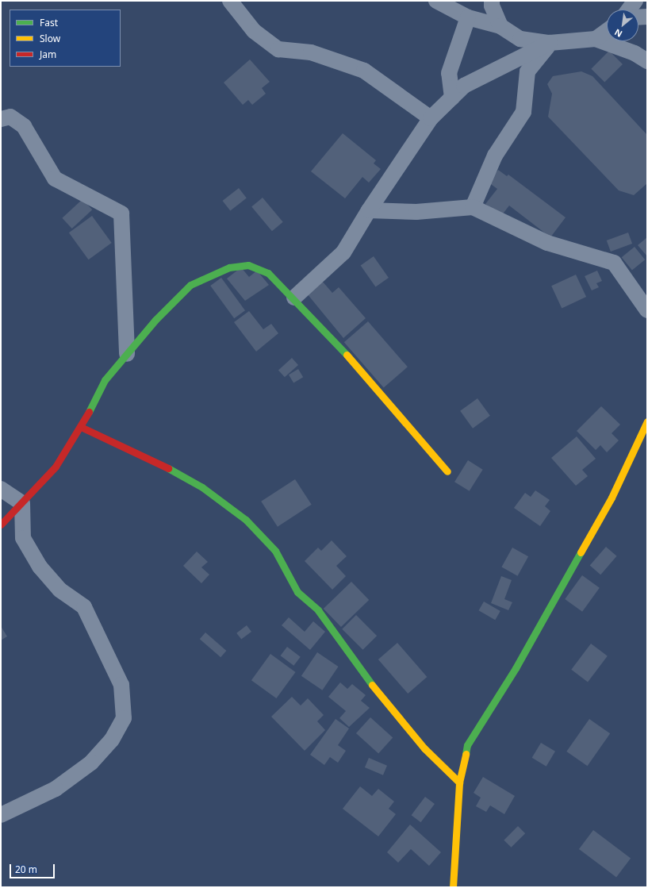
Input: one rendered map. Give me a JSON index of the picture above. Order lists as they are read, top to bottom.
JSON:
{
  "legend": ["Fast", "Slow", "Jam"],
  "scale_bar": "20 m",
  "north": "bottom left"
}
